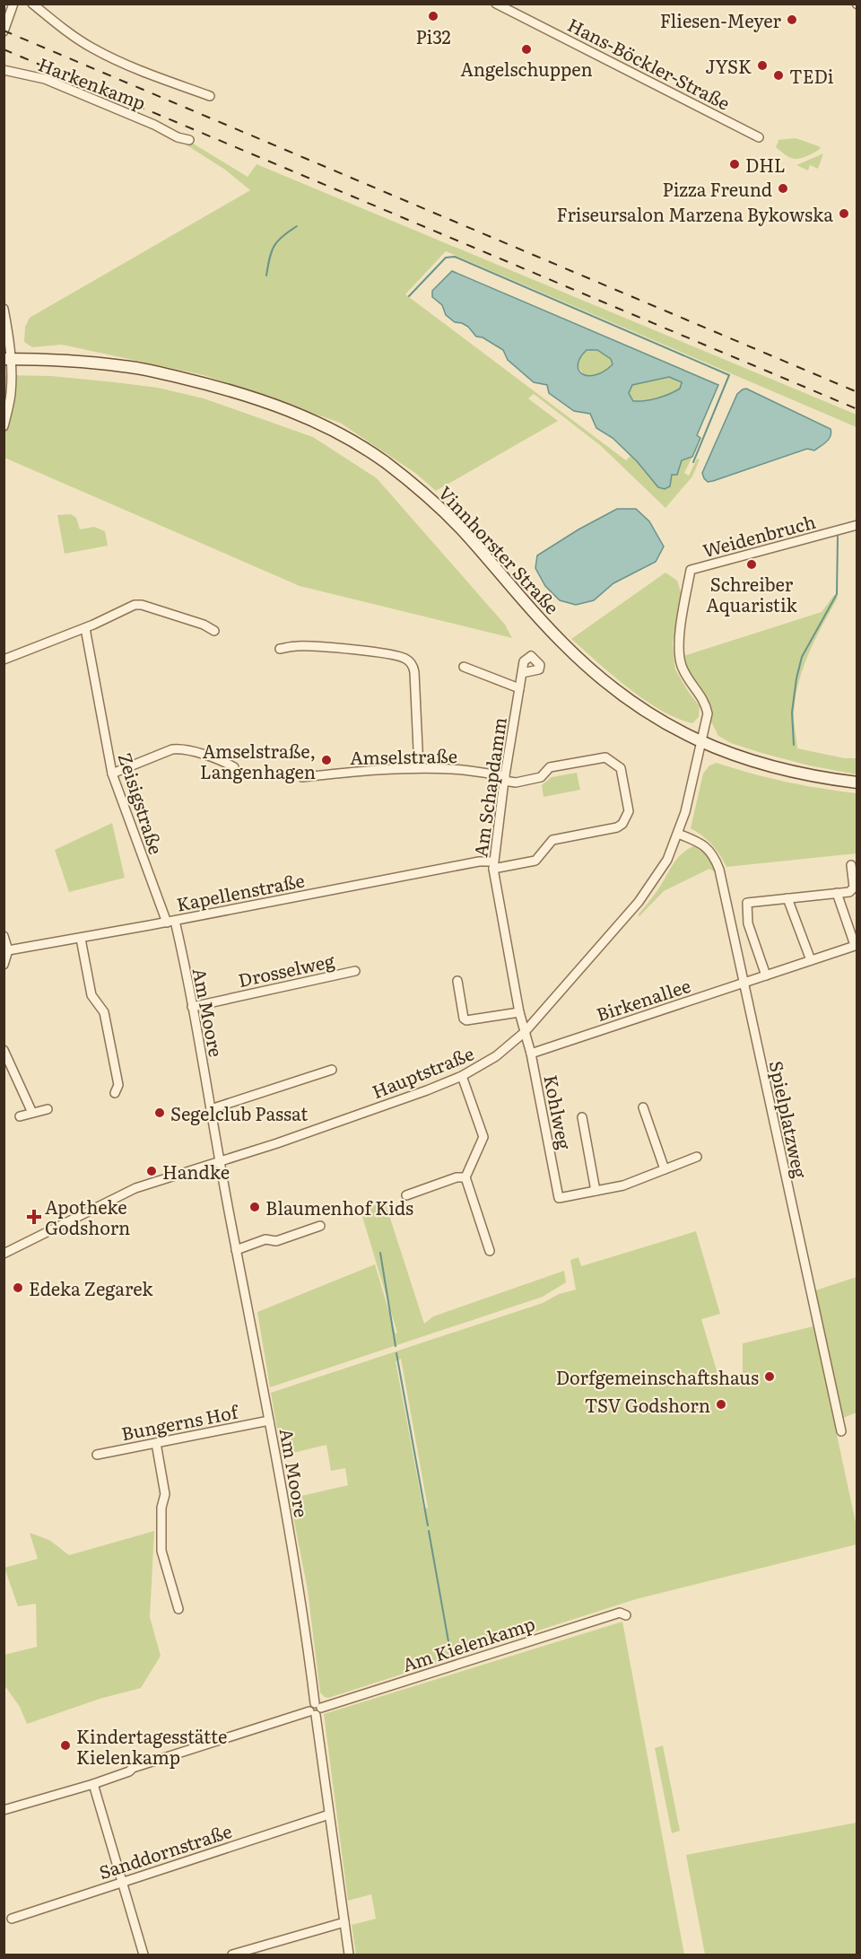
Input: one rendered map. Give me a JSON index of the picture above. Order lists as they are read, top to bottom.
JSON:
{
  "streets": {
    "street": [
      "Hans-Böckler-Straße",
      "Harkenkamp",
      "Weidenbruch",
      "Vinnhorster Straße",
      "Amselstraße",
      "Am Schapdamm",
      "Zeisigstraße",
      "Kapellenstraße",
      "Drosselweg",
      "Birkenallee",
      "Am Moore",
      "Hauptstraße",
      "Kohlweg",
      "Spielplatzweg",
      "Bungerns Hof",
      "Am Kielenkamp",
      "Sanddornstraße"
    ]
  },
  "crossings": [
    ["Weidenbruch", "Vinnhorster Straße"],
    ["Weidenbruch", "Hauptstraße"],
    ["Vinnhorster Straße", "Hauptstraße"],
    ["Amselstraße", "Am Schapdamm"],
    ["Amselstraße", "Kapellenstraße"],
    ["Am Schapdamm", "Kapellenstraße"],
    ["Am Schapdamm", "Hauptstraße"],
    ["Am Schapdamm", "Kohlweg"],
    ["Zeisigstraße", "Kapellenstraße"],
    ["Zeisigstraße", "Am Moore"],
    ["Kapellenstraße", "Am Moore"],
    ["Drosselweg", "Am Moore"],
    ["Birkenallee", "Kohlweg"],
    ["Birkenallee", "Spielplatzweg"],
    ["Am Moore", "Hauptstraße"],
    ["Am Moore", "Bungerns Hof"],
    ["Am Moore", "Am Kielenkamp"],
    ["Am Moore", "Sanddornstraße"],
    ["Hauptstraße", "Kohlweg"],
    ["Hauptstraße", "Spielplatzweg"]
  ],
  "places": {
    "other": [
      "Pi32",
      "Fliesen-Meyer",
      "Angelschuppen",
      "JYSK",
      "TEDi",
      "DHL",
      "Pizza Freund",
      "Friseursalon Marzena Bykowska",
      "Schreiber Aquaristik",
      "Amselstraße, Langenhagen",
      "Segelclub Passat",
      "Handke",
      "Blaumenhof Kids",
      "Edeka Zegarek",
      "Dorfgemeinschaftshaus",
      "TSV Godshorn",
      "Kindertagesstätte Kielenkamp"
    ],
    "health": ["Apotheke Godshorn"]
  }
}
